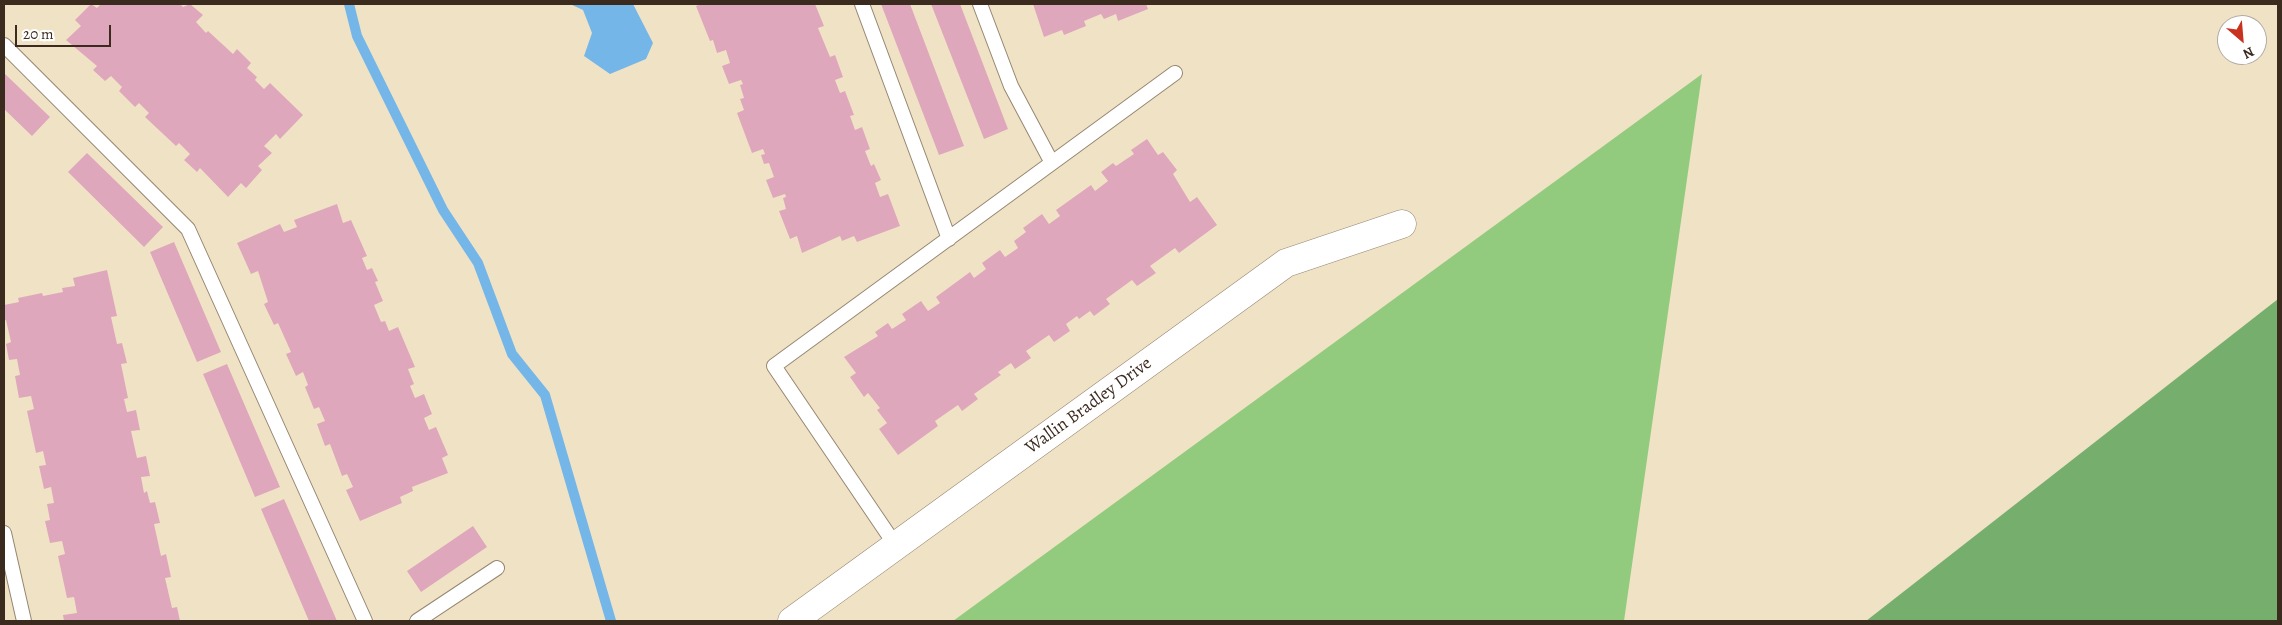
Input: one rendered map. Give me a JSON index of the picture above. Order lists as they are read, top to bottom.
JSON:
{
  "streets": {
    "street": ["Wallin Bradley Drive"]
  },
  "scale_bar": "20 m",
  "north": "bottom right"
}
